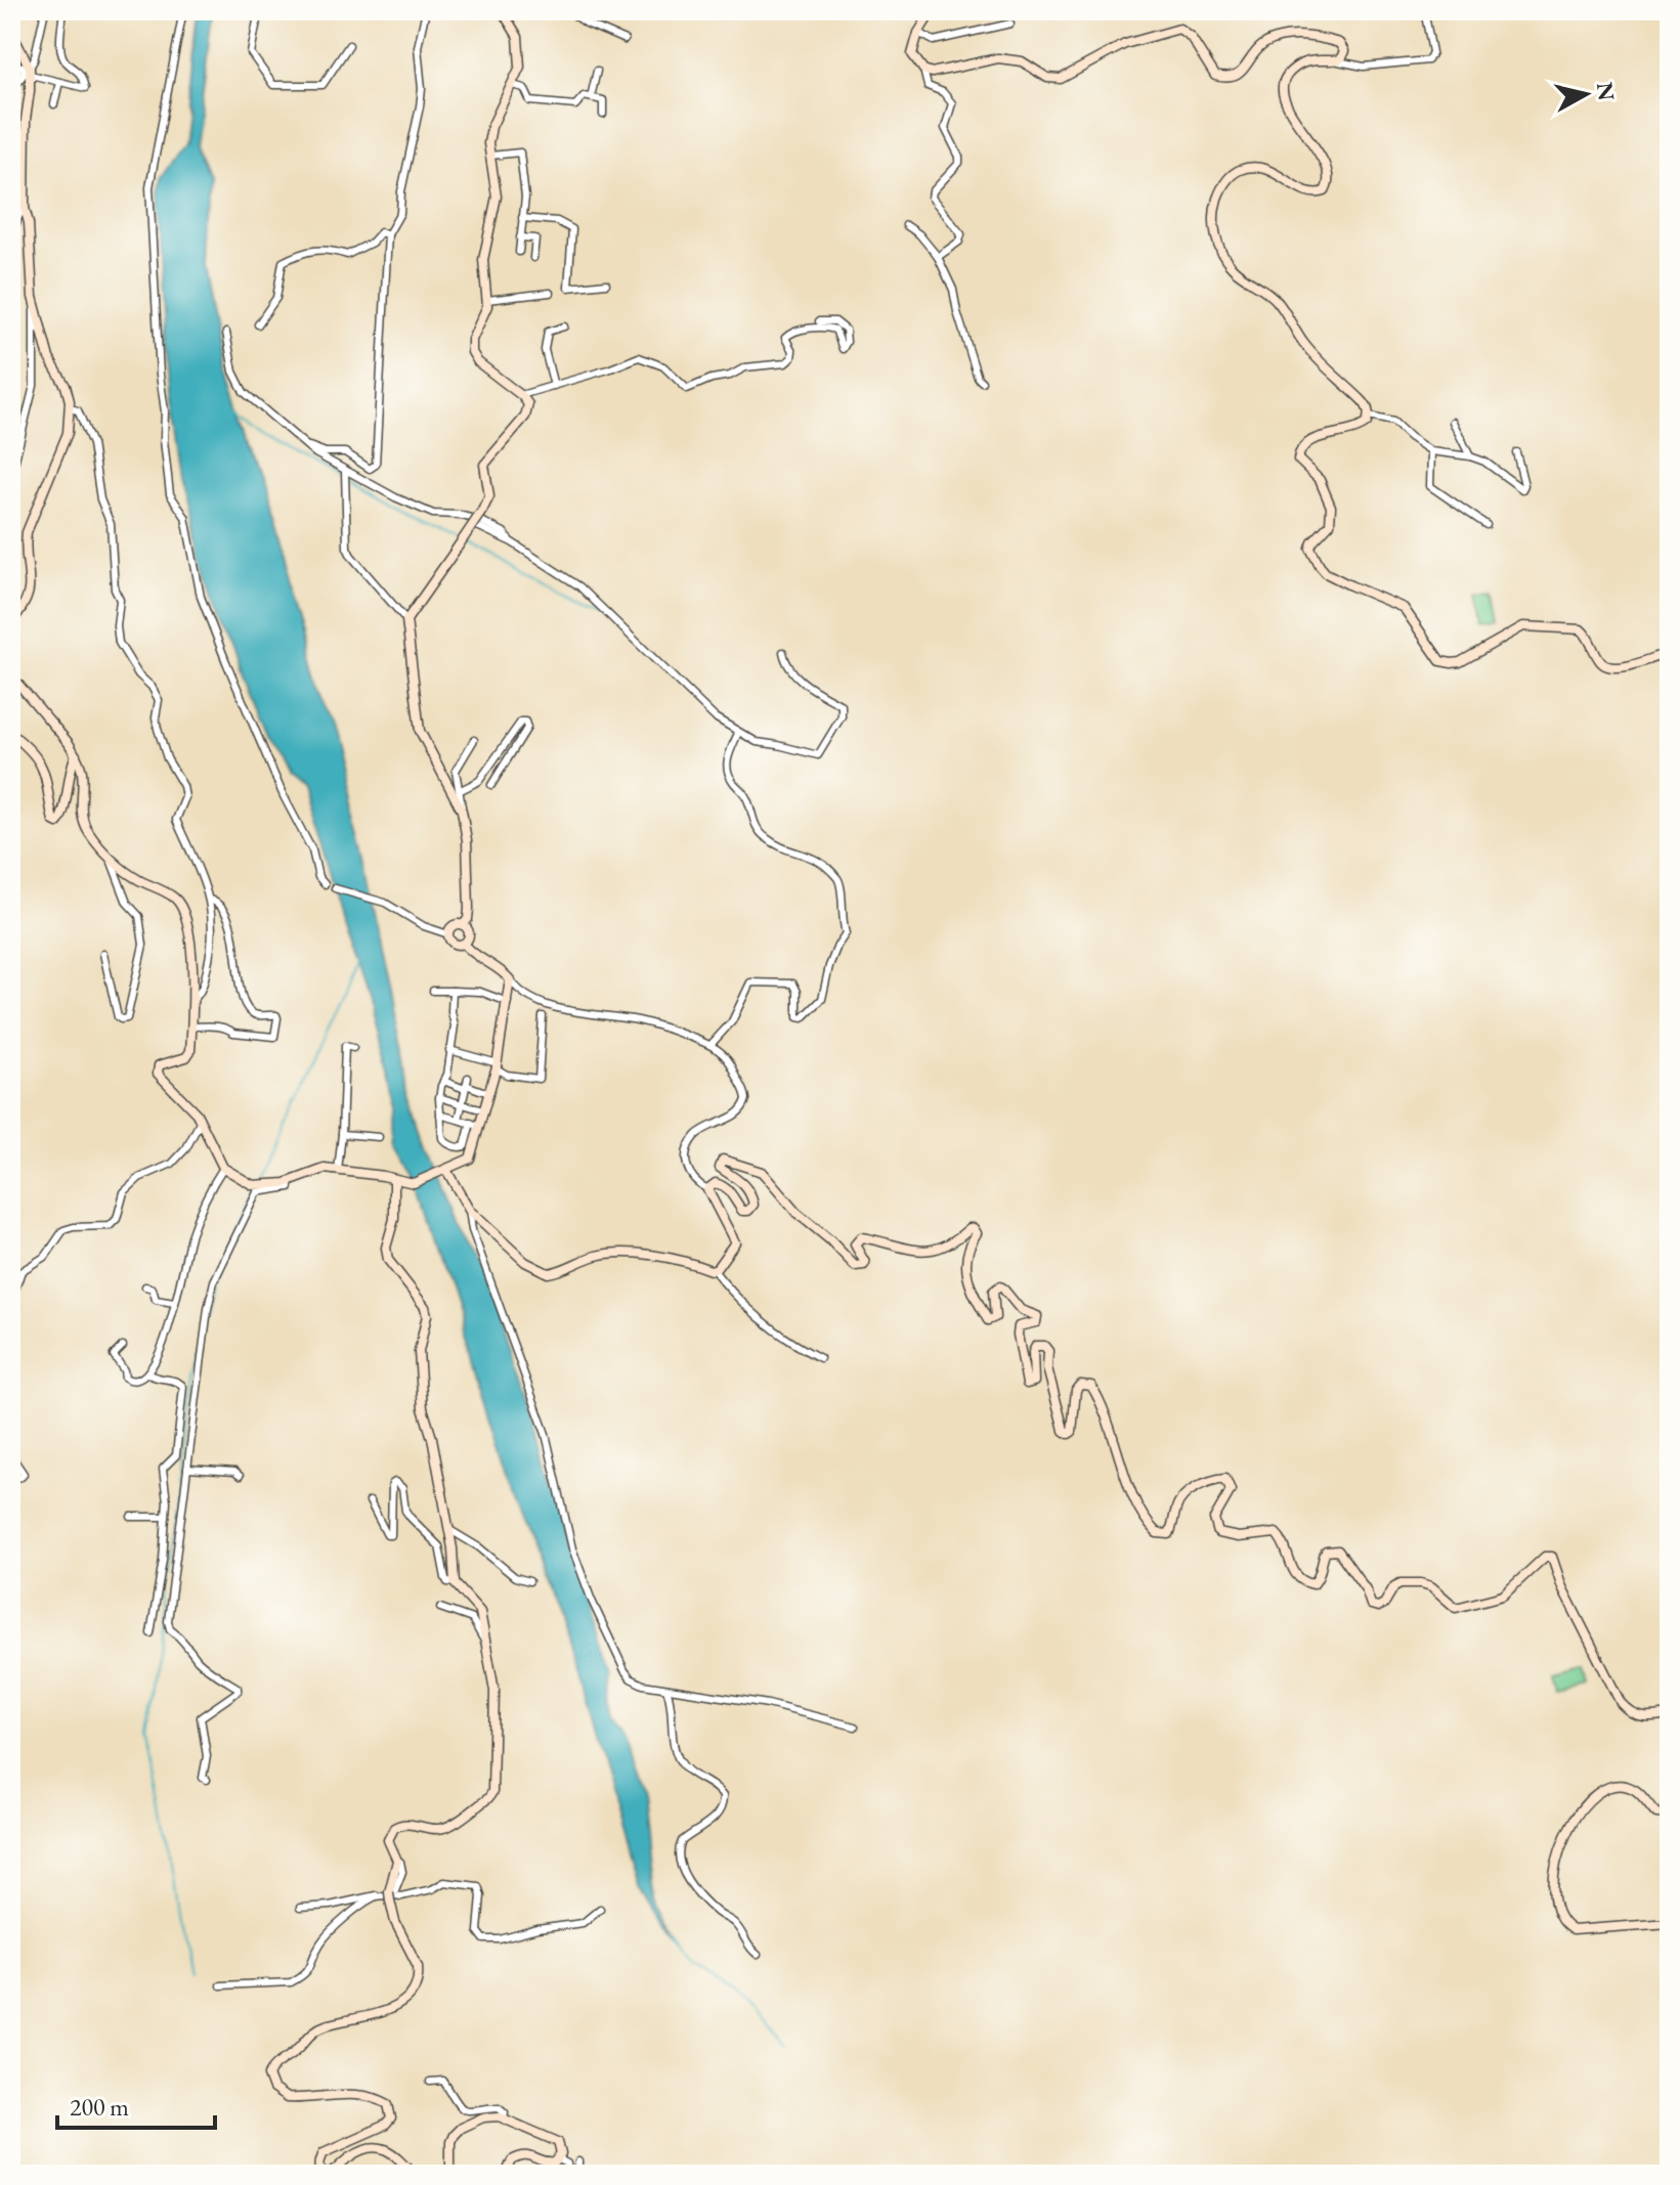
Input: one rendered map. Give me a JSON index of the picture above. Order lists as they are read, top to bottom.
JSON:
{
  "scale_bar": "200 m",
  "north": "right"
}
